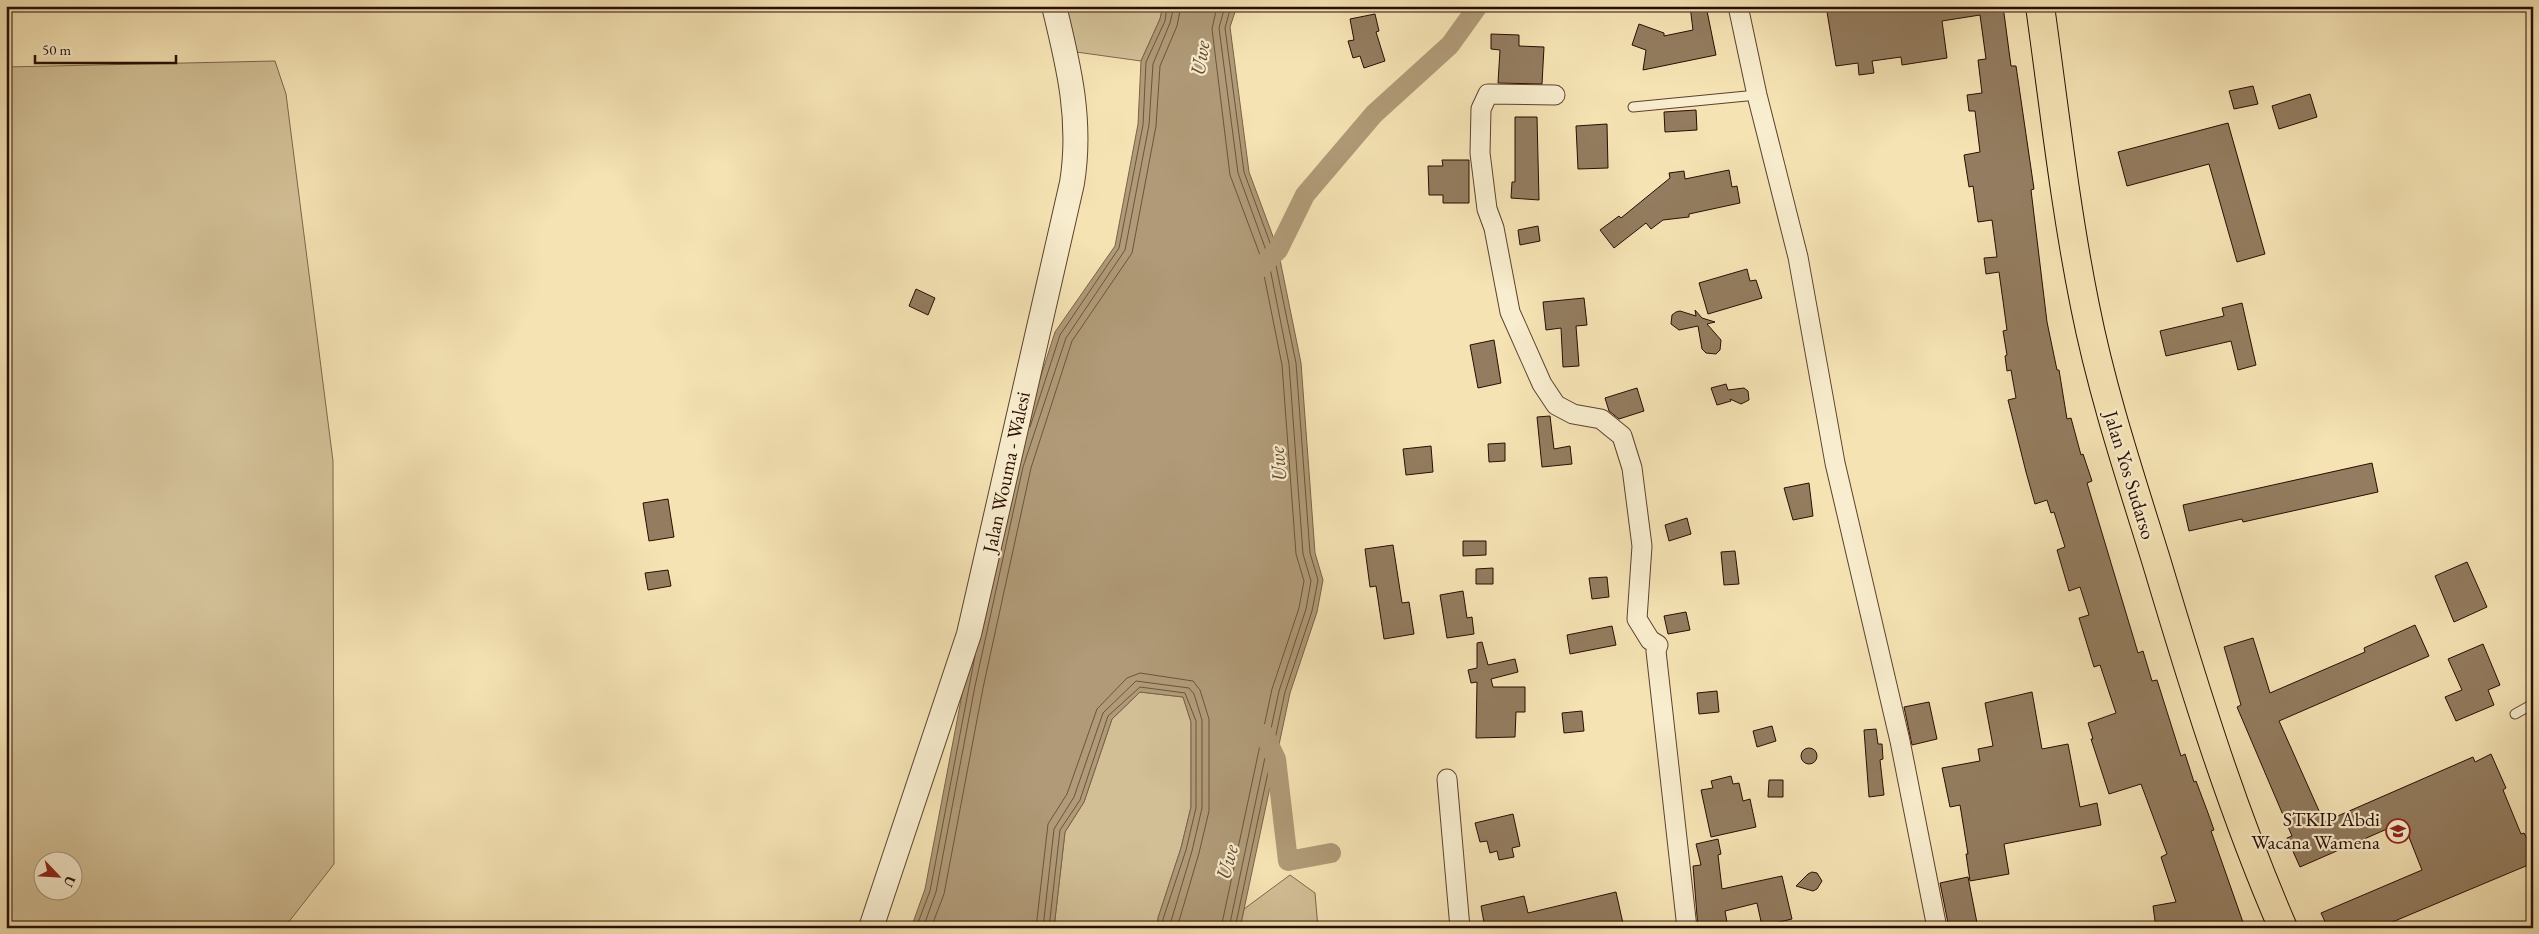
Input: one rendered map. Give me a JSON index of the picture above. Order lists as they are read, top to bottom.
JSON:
{
  "streets": {
    "main road": ["Jalan Yos Sudarso"],
    "street": ["Jalan Wouma - Walesi"]
  },
  "water": ["Uwe"],
  "places": {
    "school or university": ["STKIP Abdi Wacana Wamena"]
  },
  "scale_bar": "50 m",
  "north": "bottom right"
}
